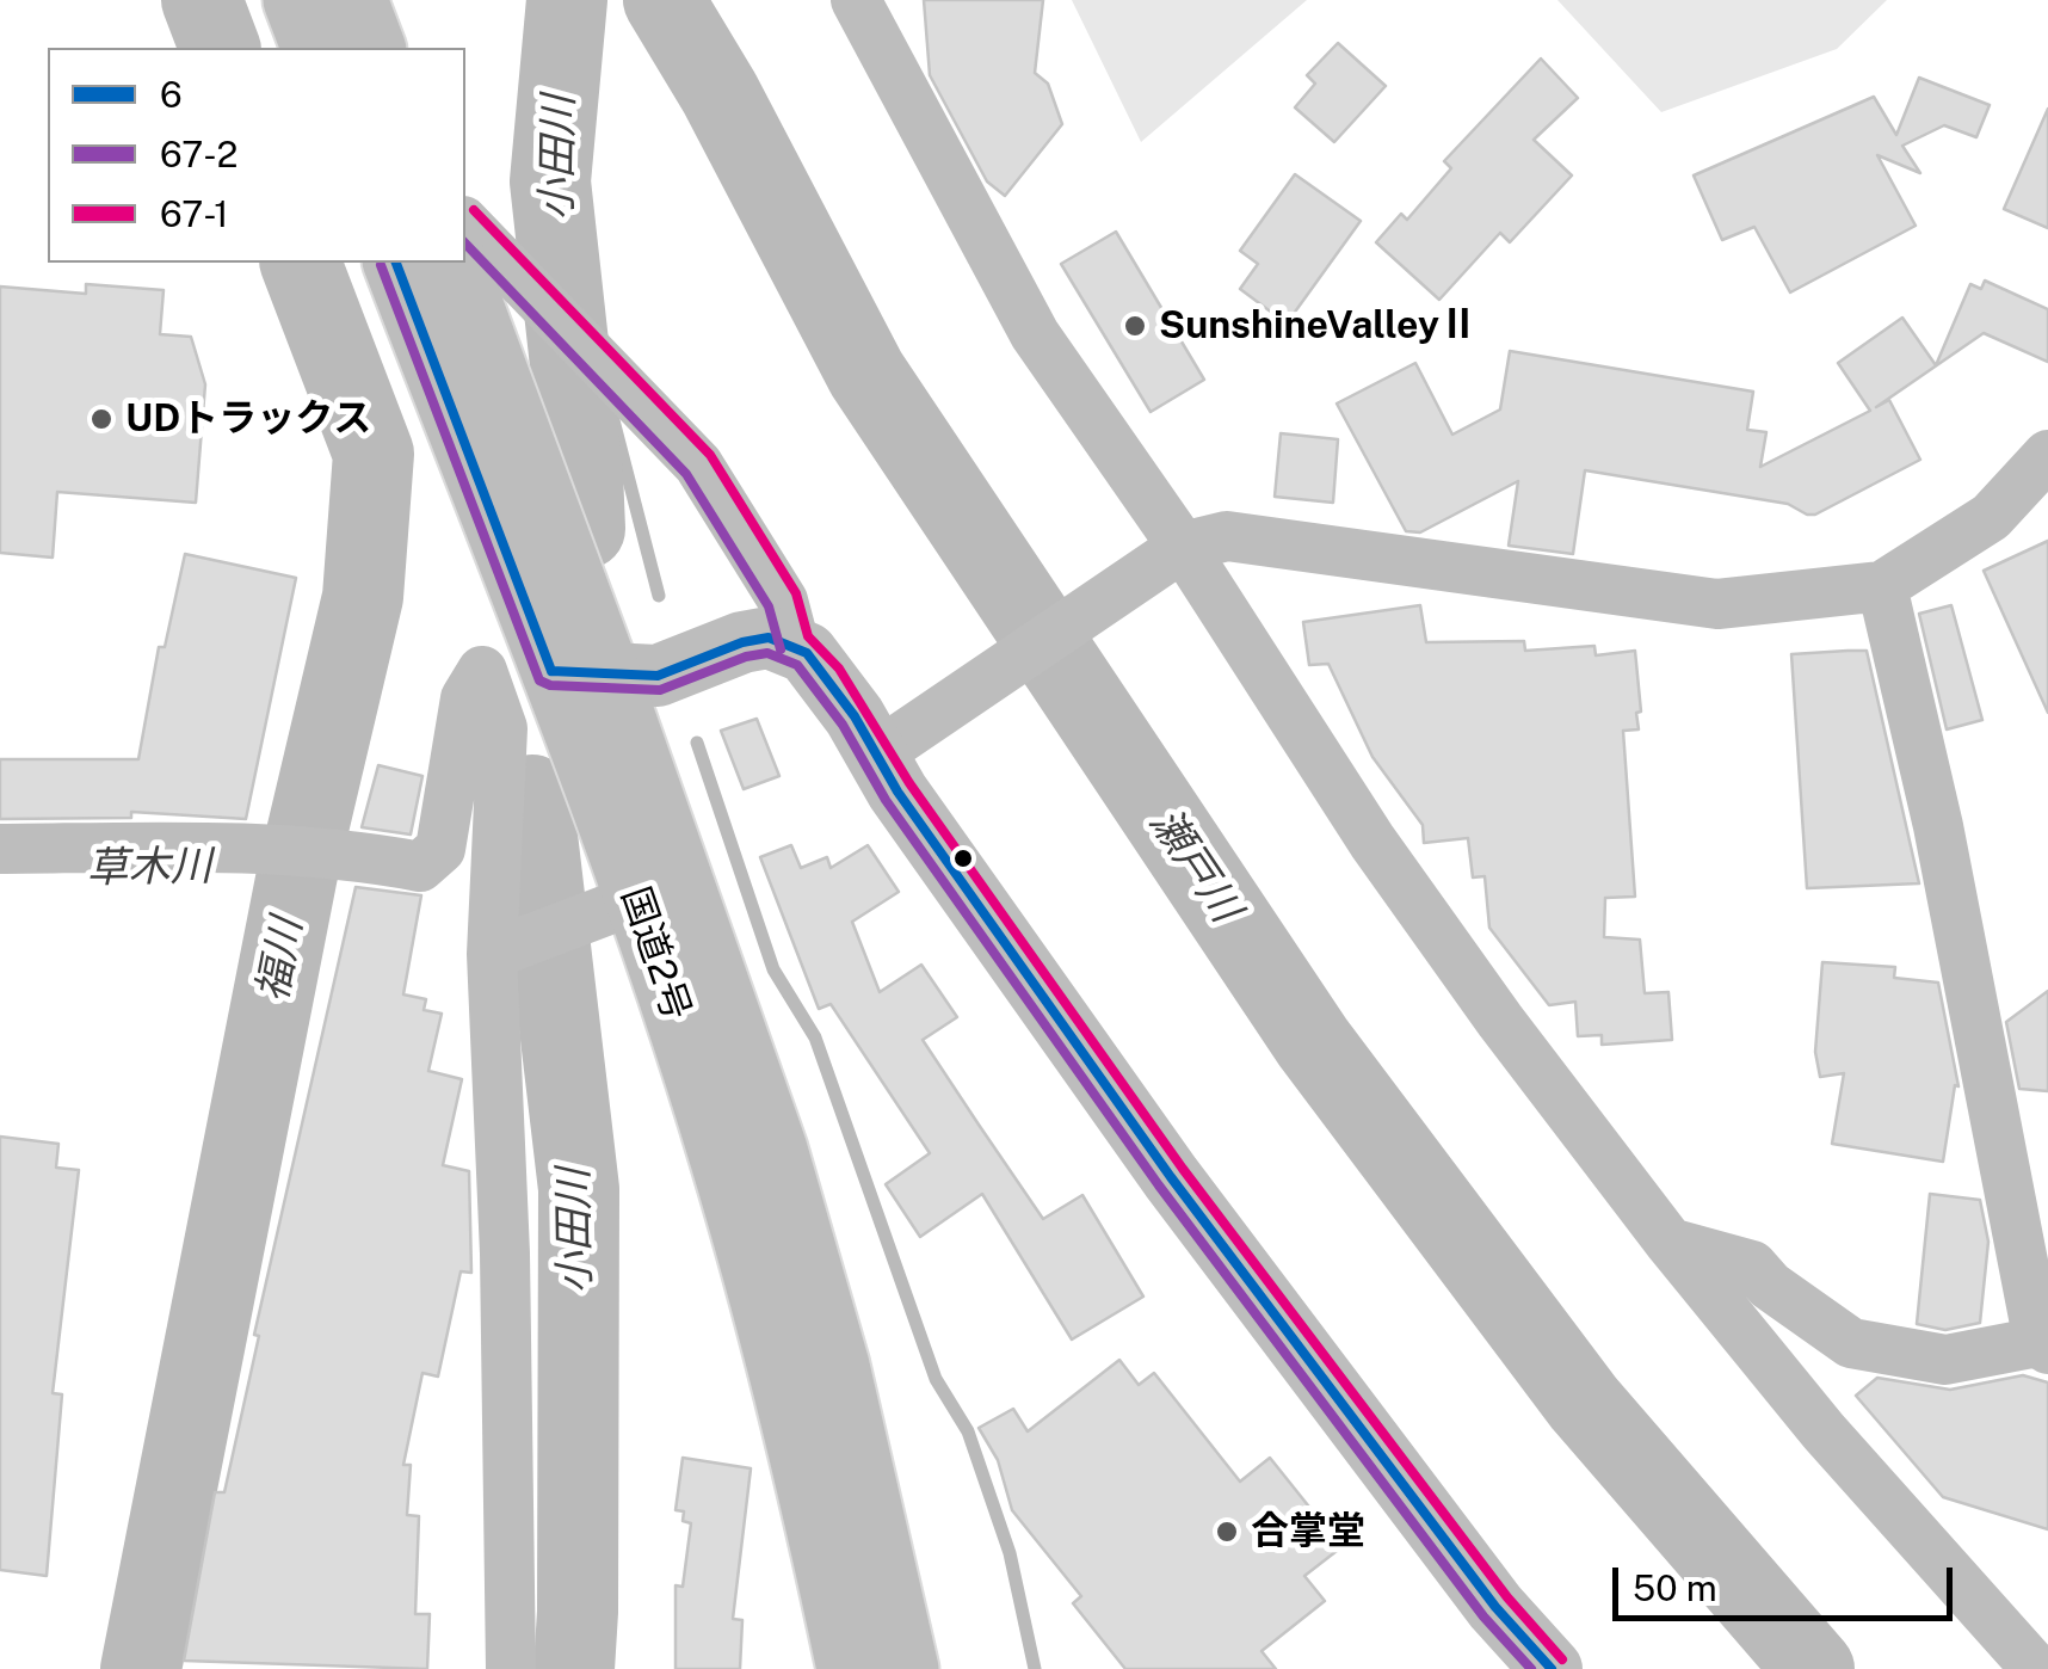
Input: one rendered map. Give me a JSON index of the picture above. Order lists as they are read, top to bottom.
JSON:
{
  "streets": {
    "highway": ["国道2号"]
  },
  "water": [
    "小田川",
    "瀬戸川",
    "草木川",
    "福川"
  ],
  "places": ["SunshineValleyⅡ", "UDトラックス", "合掌堂"],
  "lines": ["transit line 67-1", "transit line 67-2", "transit line 6"],
  "legend": ["6", "67-2", "67-1"],
  "scale_bar": "50 m"
}
